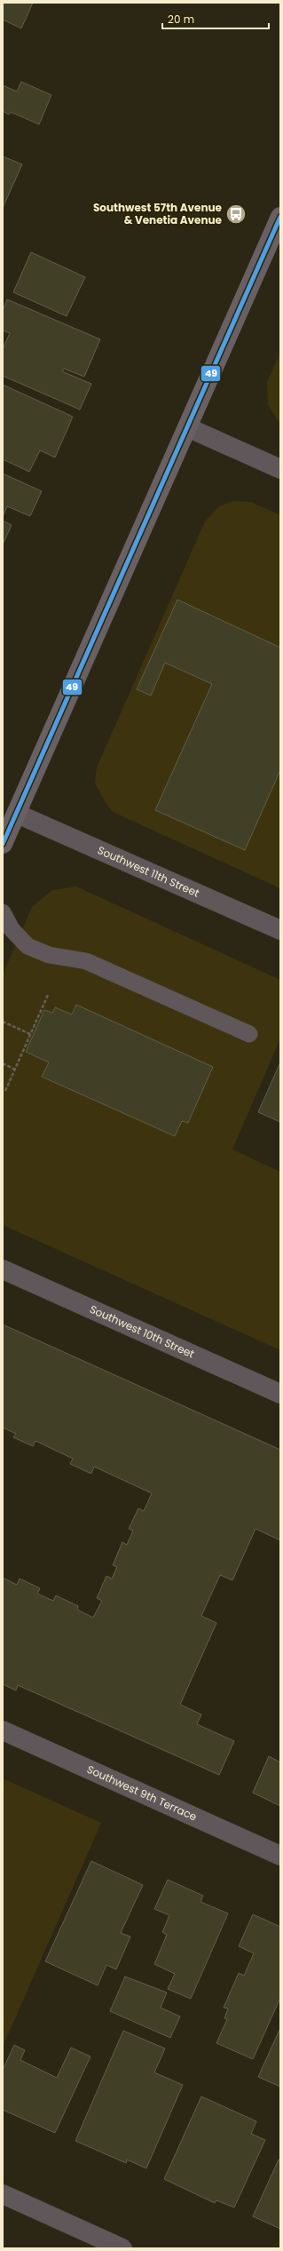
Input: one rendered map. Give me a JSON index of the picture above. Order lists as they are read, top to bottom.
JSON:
{
  "streets": {
    "street": ["Southwest 11th Street", "Southwest 10th Street", "Southwest 9th Terrace"]
  },
  "places": {
    "bus stop": ["Southwest 57th Avenue & Venetia Avenue"]
  },
  "lines": ["transit line 49"],
  "scale_bar": "20 m"
}
